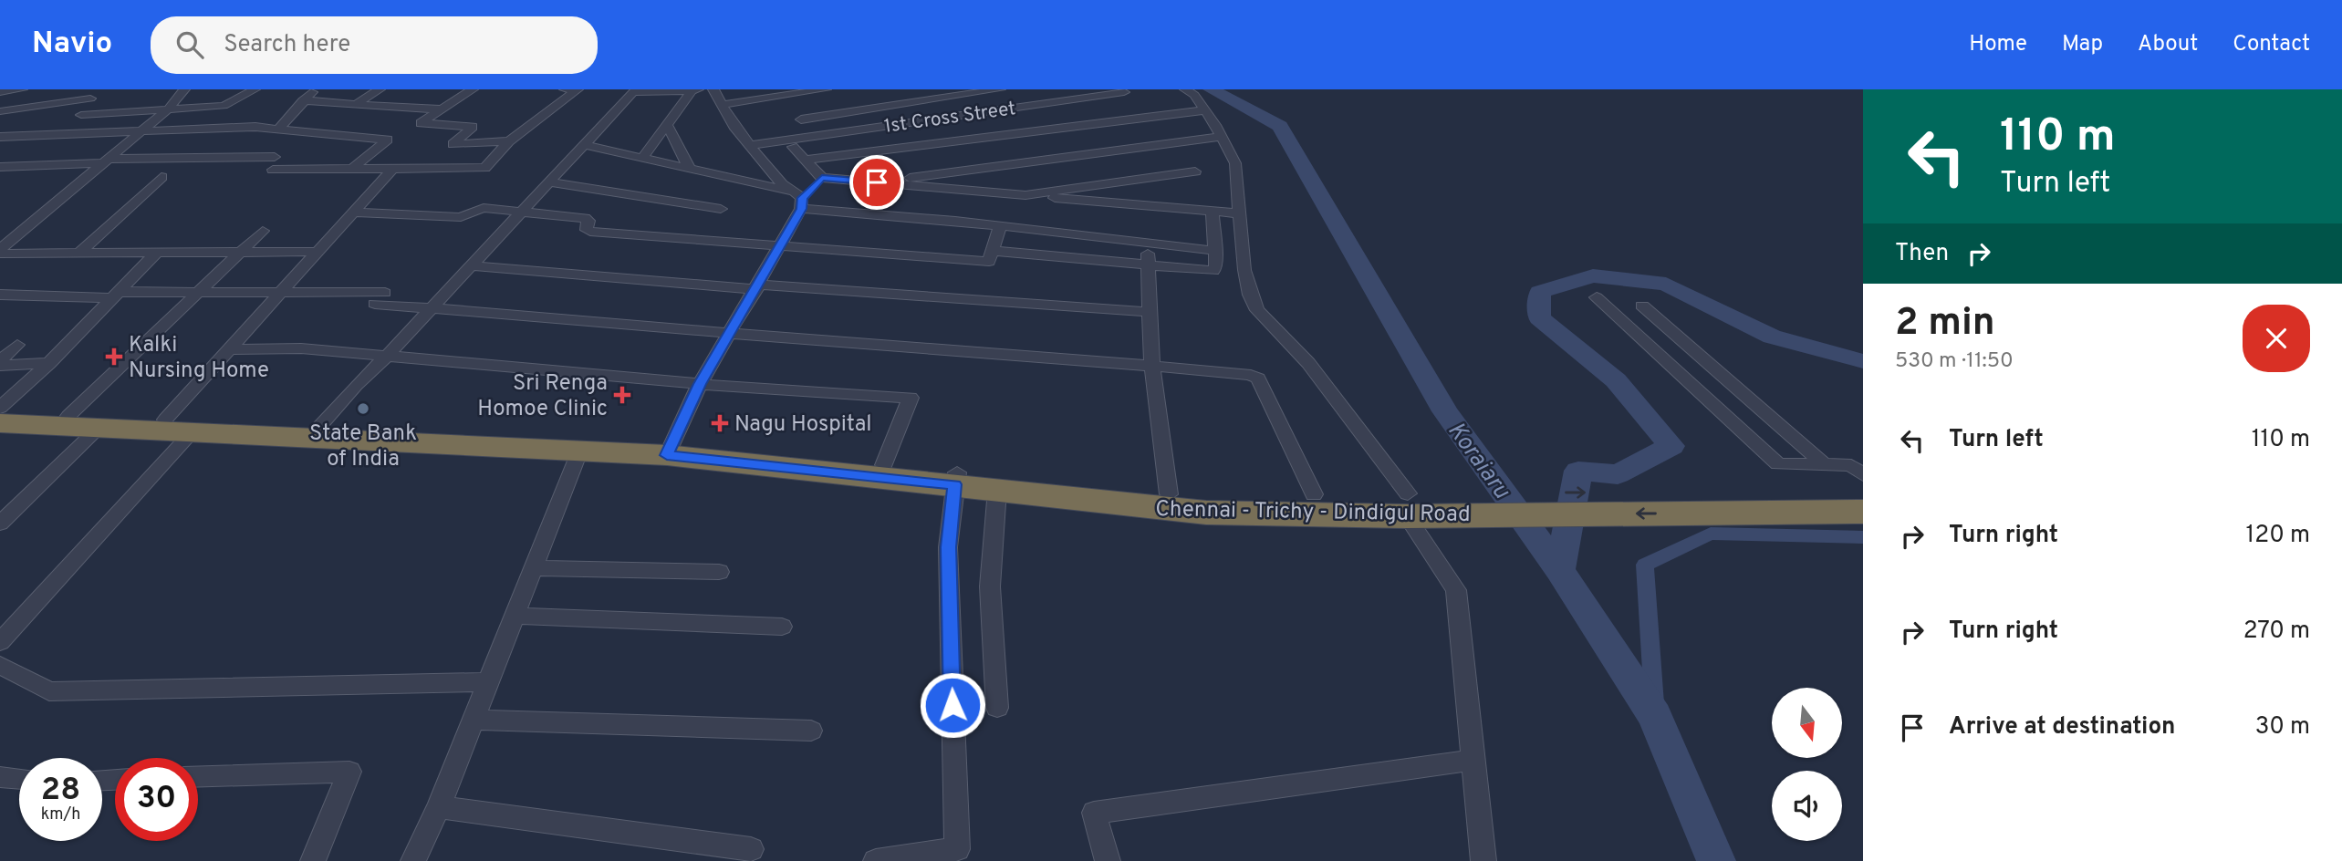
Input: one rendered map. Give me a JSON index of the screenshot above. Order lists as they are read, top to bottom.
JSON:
{
  "streets": {
    "highway": ["Chennai - Trichy - Dindigul Road"],
    "street": ["1st Cross Street"]
  },
  "water": ["Koraiaru"],
  "places": {
    "health": ["Kalki Nursing Home", "Sri Renga Homoe Clinic", "Nagu Hospital"],
    "other": ["State Bank of India"]
  },
  "north": "bottom",
  "page": {
    "header": "Navio",
    "search": "Search here",
    "nav": [
      "Home",
      "Map",
      "About",
      "Contact"
    ],
    "turn": ["110 m", "Turn left"],
    "then": "Then",
    "heading": ["2 min", "530 m · 11:50"],
    "list": [
      {
        "name": "Turn left",
        "value": "110 m"
      },
      {
        "name": "Turn right",
        "value": "120 m"
      },
      {
        "name": "Turn right",
        "value": "270 m"
      },
      {
        "name": "Arrive at destination",
        "value": "30 m"
      }
    ],
    "speed": "28 km/h",
    "limit": "30"
  }
}
